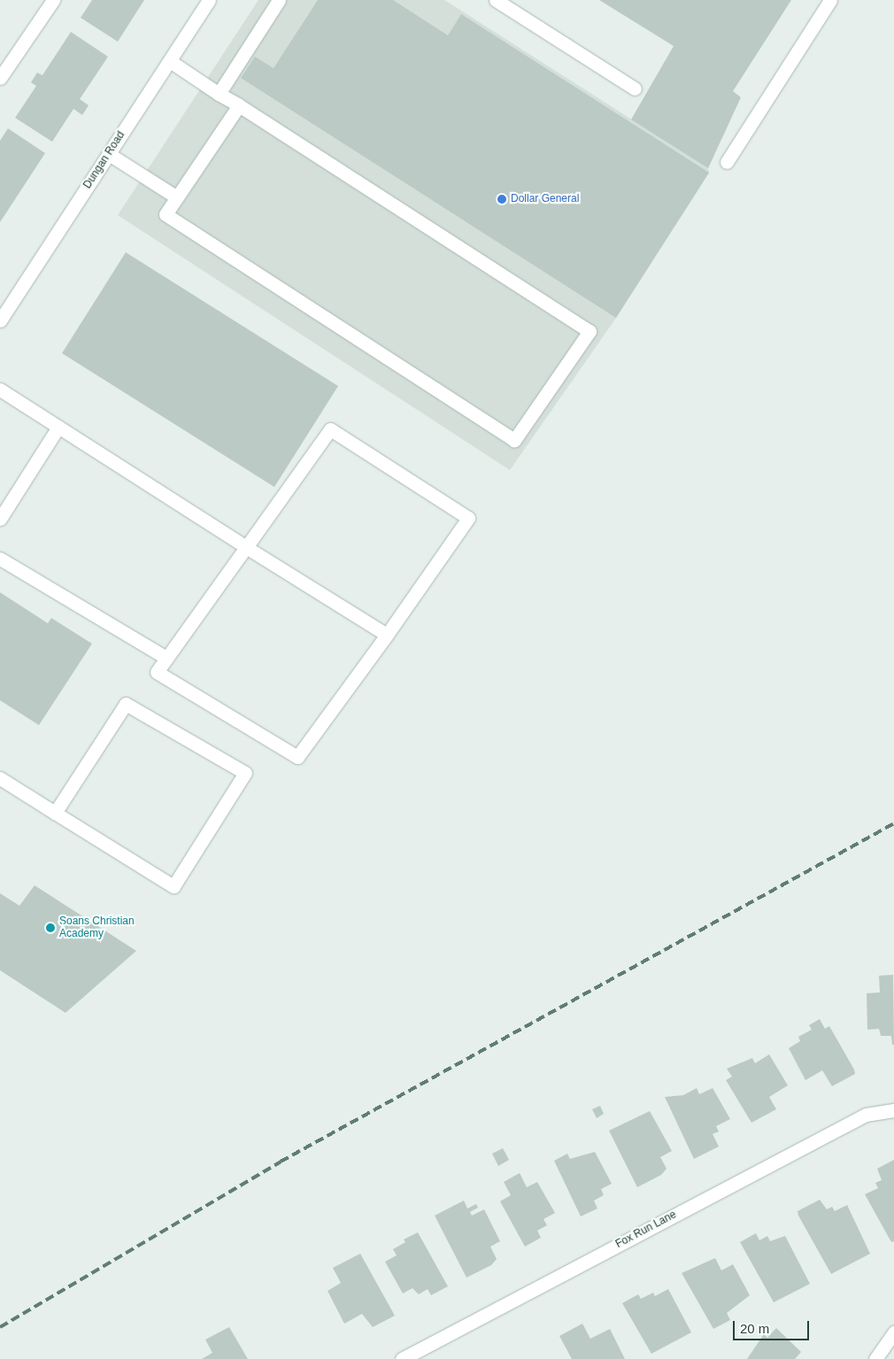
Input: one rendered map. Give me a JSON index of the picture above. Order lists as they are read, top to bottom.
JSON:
{
  "streets": {
    "street": ["Dungan Road", "Fox Run Lane"]
  },
  "places": ["Dollar General", "Soans Christian Academy"],
  "scale_bar": "20 m"
}
